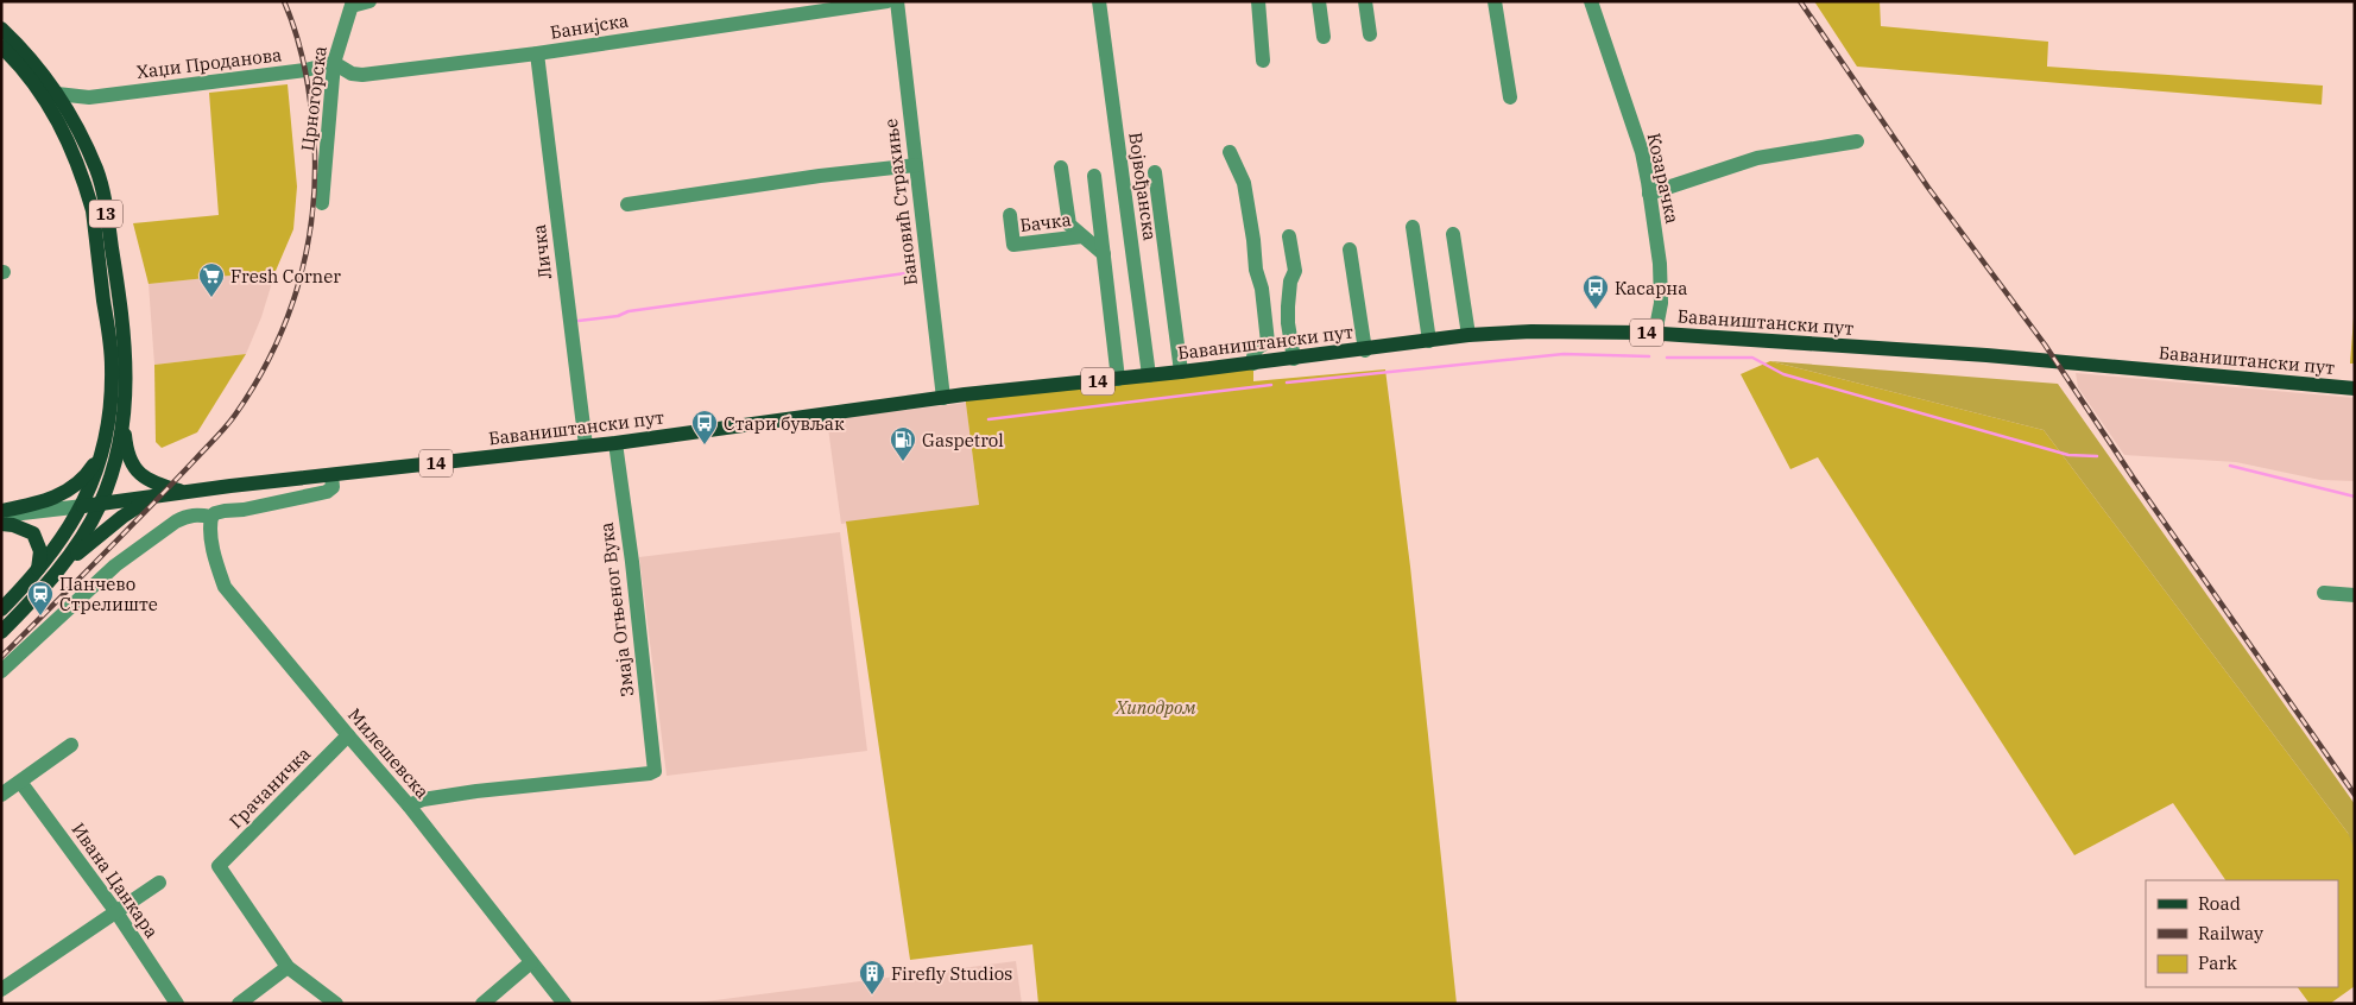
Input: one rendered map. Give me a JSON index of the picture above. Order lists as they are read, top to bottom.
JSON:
{
  "streets": {
    "main road": ["13", "Баваништански пут", "14"],
    "street": [
      "Банијска",
      "Хаџи Проданова",
      "Црногорска",
      "Козарачка",
      "Војвођанска",
      "Бановић Страхиње",
      "Бачка",
      "Личка",
      "Змаја Огњеног Вука",
      "Милешевска",
      "Грачаничка",
      "Ивана Цанкара"
    ]
  },
  "crossings": [
    ["Банијска", "Хаџи Проданова"],
    ["Банијска", "Црногорска"],
    ["Банијска", "Личка"],
    ["Хаџи Проданова", "Црногорска"],
    ["Хаџи Проданова", "13"],
    ["Козарачка", "Баваништански пут"],
    ["Војвођанска", "Баваништански пут"],
    ["Бановић Страхиње", "Баваништански пут"],
    ["13", "14"],
    ["Личка", "Баваништански пут"],
    ["Баваништански пут", "14"],
    ["Баваништански пут", "Змаја Огњеног Вука"],
    ["Змаја Огњеног Вука", "Милешевска"],
    ["Милешевска", "Грачаничка"]
  ],
  "parks": ["Хиподром"],
  "places": {
    "supermarket": ["Fresh Corner"],
    "bus stop": ["Касарна", "Стари бувљак"],
    "fuel station": ["Gaspetrol"],
    "station": ["Панчево Стрелиште"],
    "building": ["Firefly Studios"]
  },
  "legend": ["Road", "Railway", "Park"]
}
